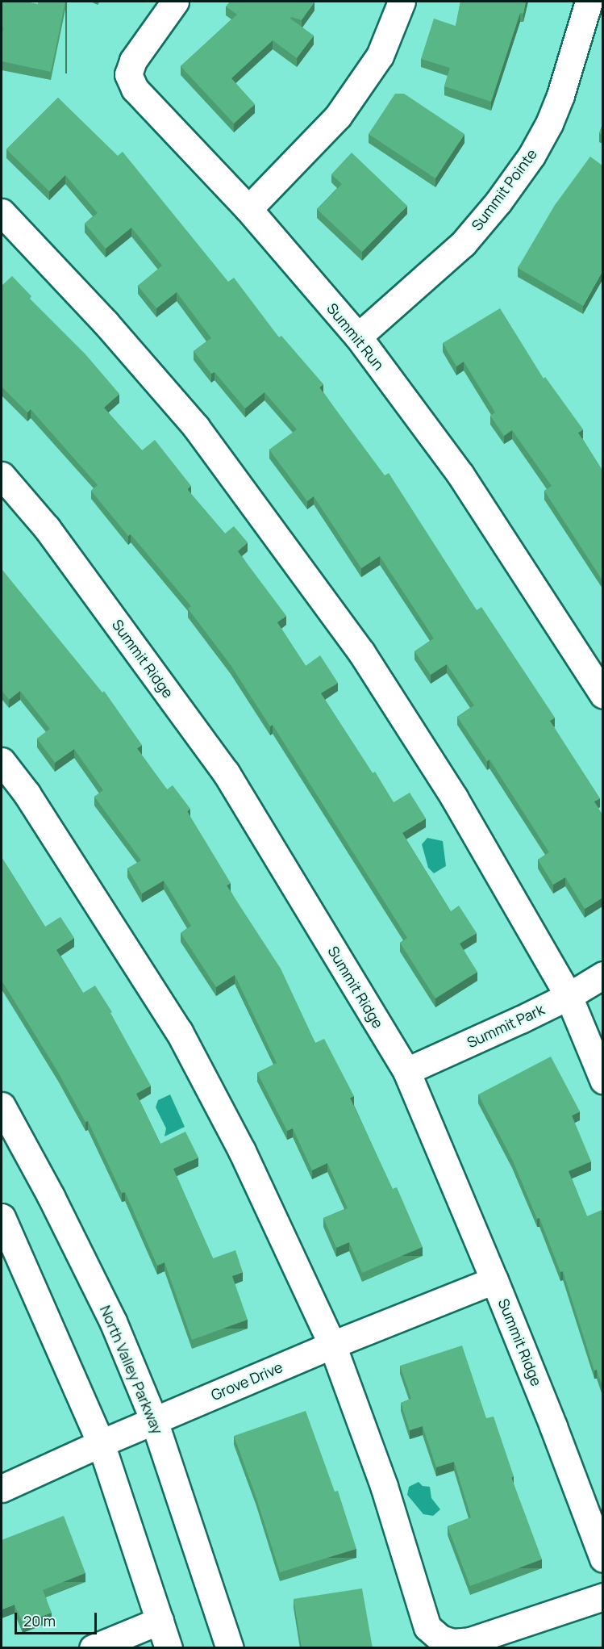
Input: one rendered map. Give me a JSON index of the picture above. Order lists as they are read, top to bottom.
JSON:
{
  "streets": {
    "street": [
      "Summit Pointe",
      "Summit Run",
      "Summit Ridge",
      "Summit Park",
      "North Valley Parkway",
      "Grove Drive"
    ]
  },
  "crossings": [
    ["Summit Pointe", "Summit Run"],
    ["Summit Ridge", "Summit Park"],
    ["Summit Ridge", "Grove Drive"],
    ["North Valley Parkway", "Grove Drive"]
  ],
  "scale_bar": "20 m"
}
